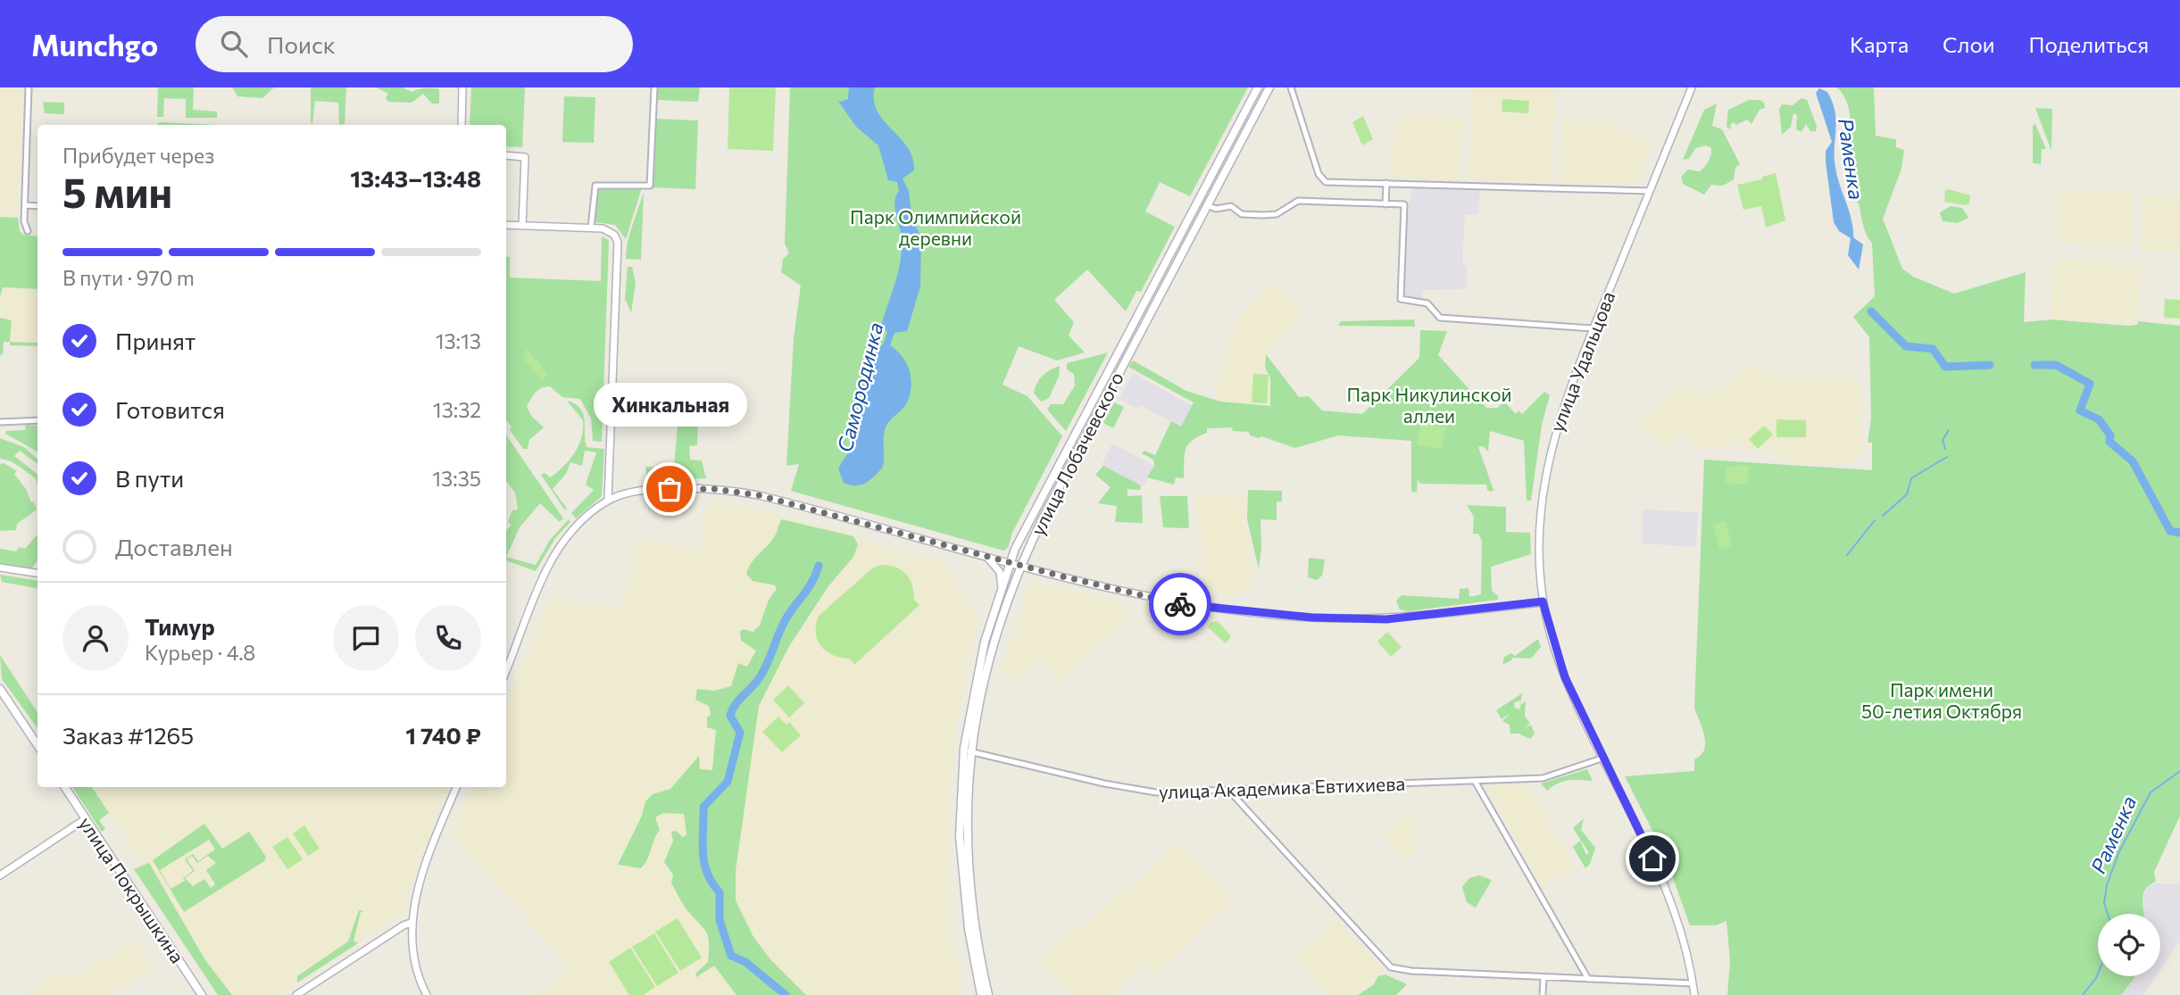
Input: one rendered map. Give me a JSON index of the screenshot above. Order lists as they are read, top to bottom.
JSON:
{
  "streets": {
    "main road": ["улица Лобачевского", "улица Покрышкина"],
    "street": ["улица Удальцова", "улица Академика Евтихиева"]
  },
  "crossings": [
    ["улица Удальцова", "улица Академика Евтихиева"],
    ["улица Лобачевского", "улица Академика Евтихиева"]
  ],
  "water": ["Раменка", "Самородинка"],
  "parks": ["Парк Олимпийской деревни", "Парк Никулинской аллеи", "Парк имени 50-летия Октября"],
  "places": ["Хинкальная"],
  "page": {
    "header": "Munchgo",
    "search": "Поиск",
    "nav": ["Карта", "Слои", "Поделиться"],
    "heading": ["5 мин", "Прибудет через", "13:43–13:48"],
    "panel": [
      "Тимур",
      "Курьер · 4.8",
      "Заказ #1265",
      "1 740 ₽"
    ],
    "bar": "В пути · 970 m",
    "list": [
      ["Принят", "13:13"],
      ["Готовится", "13:32"],
      ["В пути", "13:35"],
      "Доставлен"
    ],
    "bubble": "Хинкальная"
  }
}
